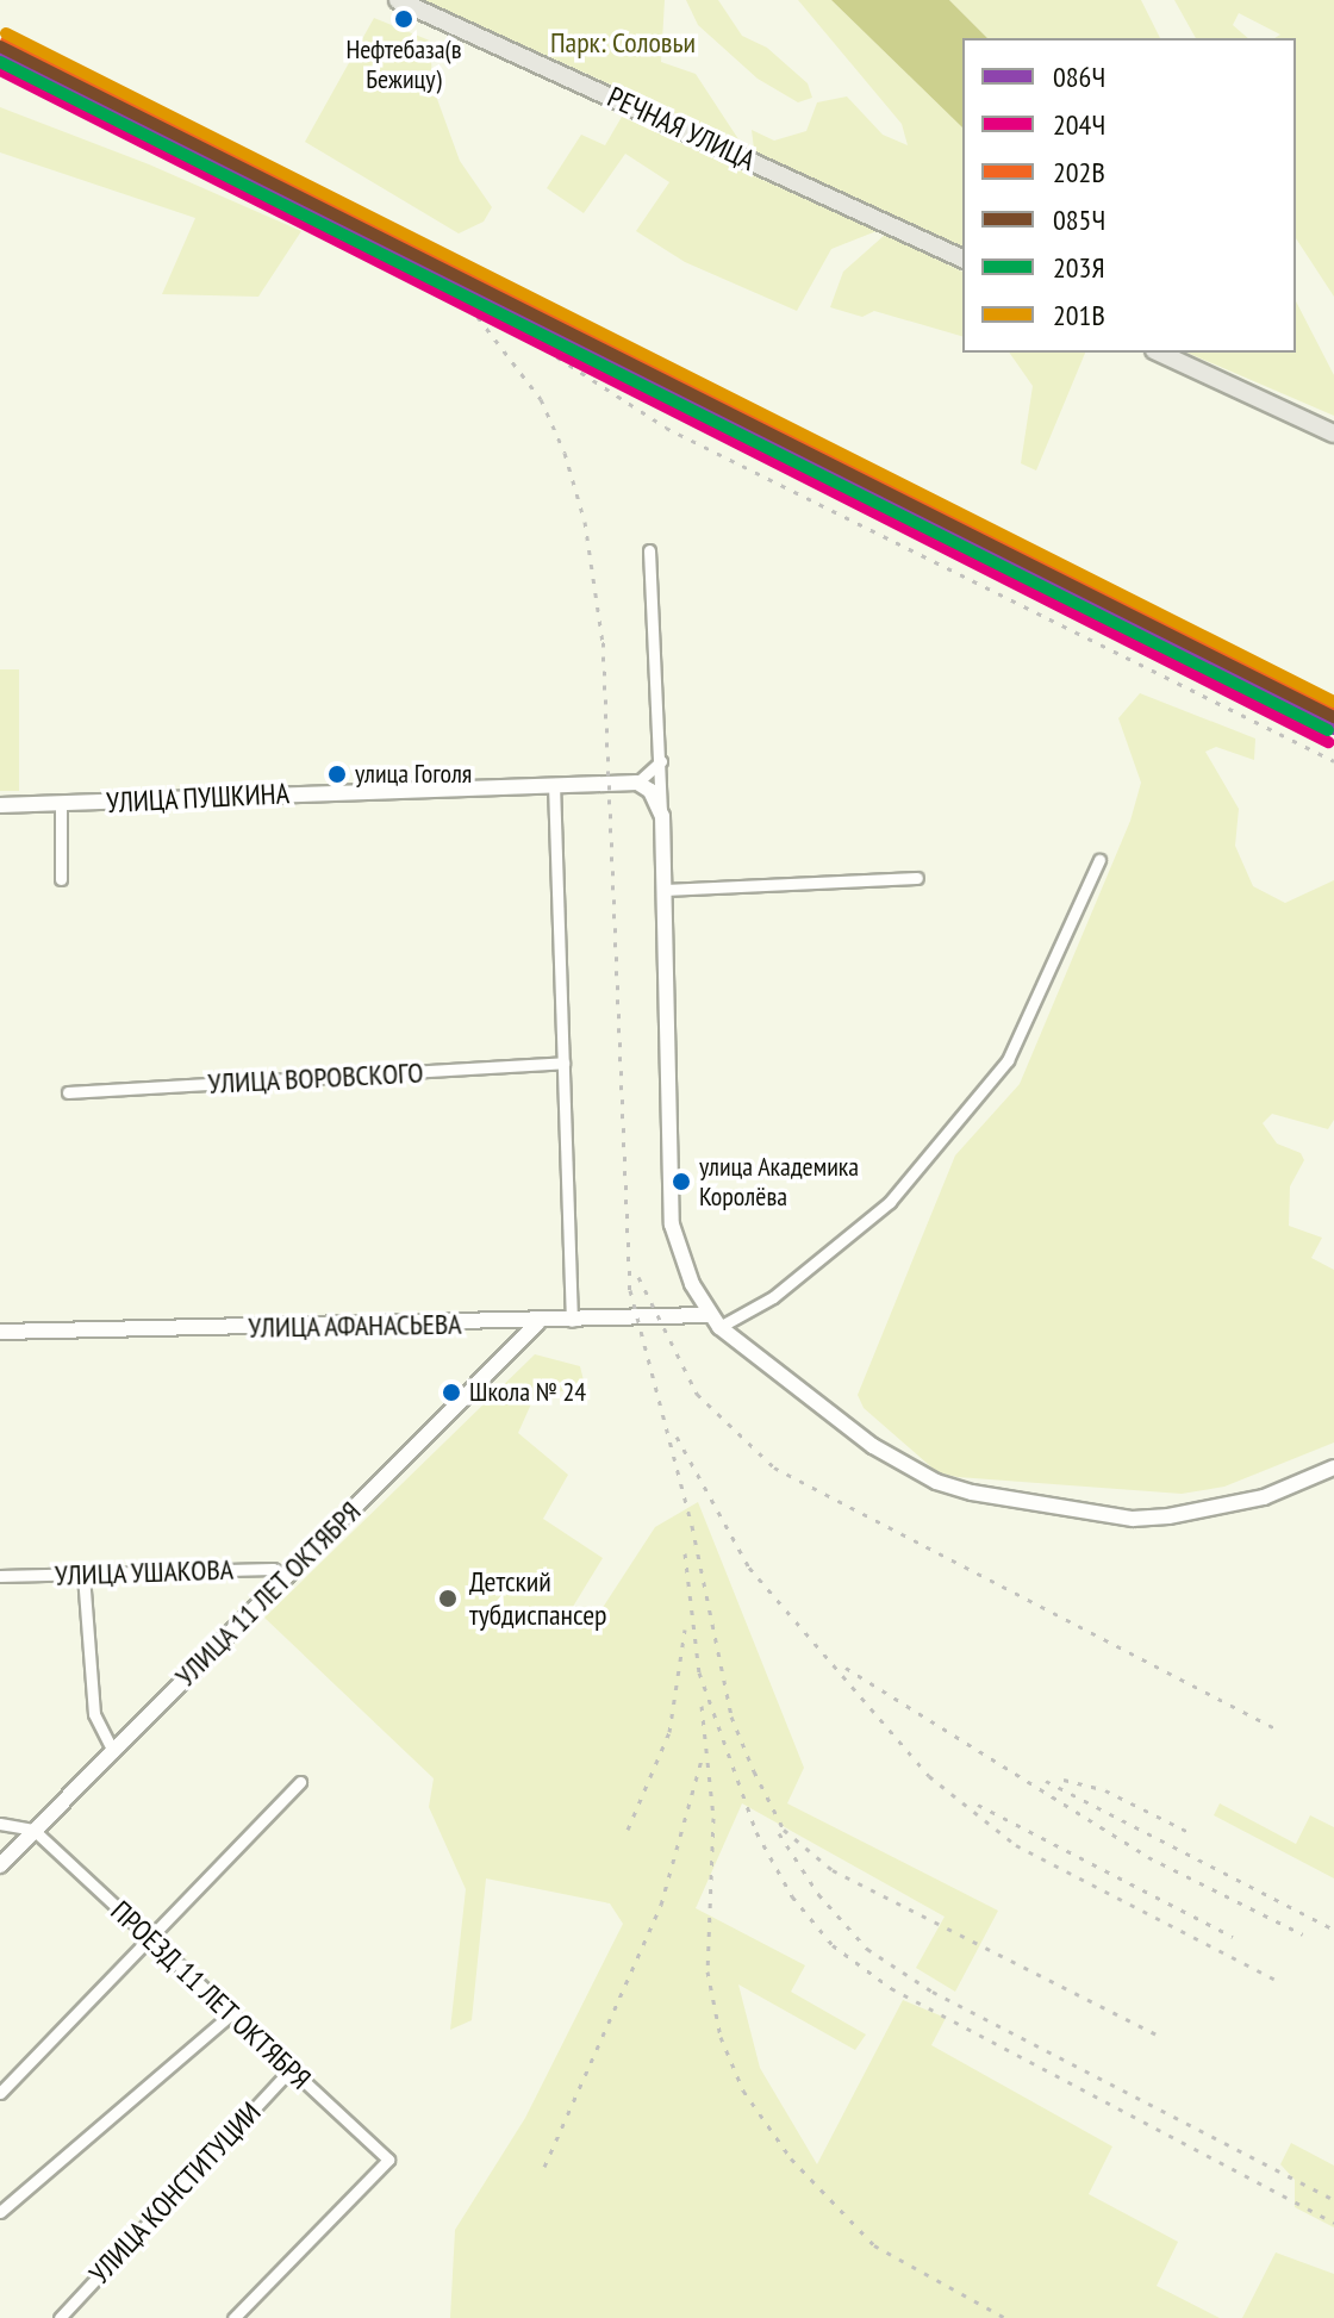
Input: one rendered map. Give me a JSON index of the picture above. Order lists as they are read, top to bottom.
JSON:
{
  "streets": {
    "main road": [
      "РЕЧНАЯ УЛИЦА",
      "УЛИЦА ПУШКИНА",
      "УЛИЦА АФАНАСЬЕВА",
      "УЛИЦА 11 ЛЕТ ОКТЯБРЯ"
    ],
    "street": [
      "УЛИЦА ВОРОВСКОГО",
      "УЛИЦА УШАКОВА",
      "ПРОЕЗД 11 ЛЕТ ОКТЯБРЯ",
      "УЛИЦА КОНСТИТУЦИИ"
    ]
  },
  "crossings": [
    ["УЛИЦА АФАНАСЬЕВА", "УЛИЦА 11 ЛЕТ ОКТЯБРЯ"],
    ["УЛИЦА УШАКОВА", "УЛИЦА 11 ЛЕТ ОКТЯБРЯ"],
    ["УЛИЦА 11 ЛЕТ ОКТЯБРЯ", "ПРОЕЗД 11 ЛЕТ ОКТЯБРЯ"],
    ["ПРОЕЗД 11 ЛЕТ ОКТЯБРЯ", "УЛИЦА КОНСТИТУЦИИ"]
  ],
  "parks": ["Парк: Соловьи"],
  "places": [
    "Нефтебаза(в Бежицу)",
    "улица Гоголя",
    "улица Академика Королёва",
    "Школа № 24",
    "Детский тубдиспансер"
  ],
  "lines": [
    "transit line 201В",
    "transit line 202В",
    "transit line 085Ч",
    "transit line 086Ч",
    "transit line 203Я",
    "transit line 204Ч"
  ],
  "legend": [
    "086Ч",
    "204Ч",
    "202В",
    "085Ч",
    "203Я",
    "201В"
  ]
}
